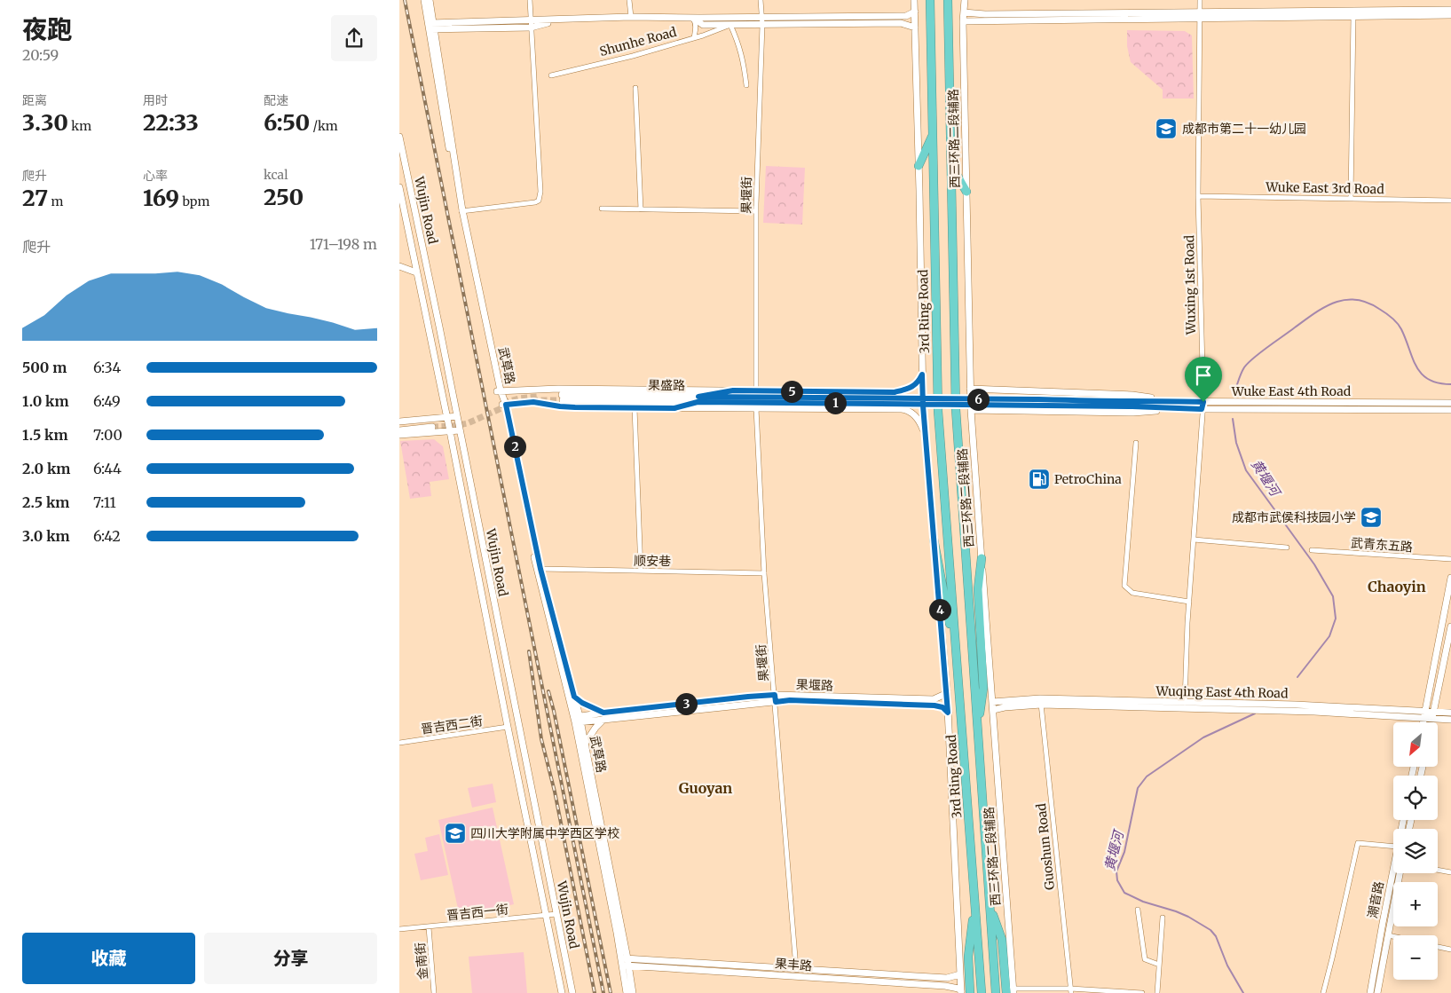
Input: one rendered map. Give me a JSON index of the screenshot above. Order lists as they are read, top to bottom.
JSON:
{
  "streets": {
    "highway": ["3rd Ring Road"],
    "street": [
      "Shunhe Road",
      "西三环路二段辅路",
      "Wuke East 3rd Road",
      "果堰街",
      "Wujin Road",
      "Wuxing 1st Road",
      "武草路",
      "果盛路",
      "Wuke East 4th Road",
      "武青东五路",
      "顺安巷",
      "果堰路",
      "Wuqing East 4th Road",
      "晋吉西二街",
      "Guoshun Road",
      "潮音路",
      "晋吉西一街",
      "金南街",
      "果丰路"
    ]
  },
  "crossings": [
    ["Shunhe Road", "果堰街"],
    ["Shunhe Road", "武草路"],
    ["西三环路二段辅路", "Wuqing East 4th Road"],
    ["Wuke East 3rd Road", "Wuxing 1st Road"],
    ["果堰街", "顺安巷"],
    ["果堰街", "果堰路"],
    ["果堰街", "果丰路"],
    ["Wujin Road", "晋吉西二街"],
    ["Wujin Road", "晋吉西一街"],
    ["Wuxing 1st Road", "Wuke East 4th Road"],
    ["Wuxing 1st Road", "Wuqing East 4th Road"],
    ["武草路", "顺安巷"],
    ["武草路", "果堰路"],
    ["武草路", "果丰路"],
    ["果盛路", "Wuke East 4th Road"],
    ["Wuqing East 4th Road", "Guoshun Road"],
    ["晋吉西一街", "金南街"]
  ],
  "districts": ["Chaoyin", "Guoyan"],
  "water": ["黄堰河"],
  "places": {
    "school or university": ["成都市第二十一幼儿园", "成都市武侯科技园小学", "四川大学附属中学西区学校"],
    "fuel station": ["PetroChina"]
  },
  "north": "bottom left",
  "page": {
    "heading": ["夜跑", "20:59"],
    "stats": [
      ["距离", "3.30 km"],
      ["用时", "22:33"],
      ["配速", "6:50 /km"],
      ["爬升", "27 m"],
      ["心率", "169 bpm"],
      ["kcal", "250"]
    ],
    "chart": ["爬升", "171–198 m"],
    "list": [
      {
        "name": "500 m",
        "note": "6:34"
      },
      {
        "name": "1.0 km",
        "note": "6:49"
      },
      {
        "name": "1.5 km",
        "note": "7:00"
      },
      {
        "name": "2.0 km",
        "note": "6:44"
      },
      {
        "name": "2.5 km",
        "note": "7:11"
      },
      {
        "name": "3.0 km",
        "note": "6:42"
      }
    ],
    "pins": [
      "5",
      "6",
      "1",
      "2",
      "4",
      "3"
    ],
    "map_buttons": ["+", "−"],
    "buttons": ["收藏", "分享"]
  }
}
